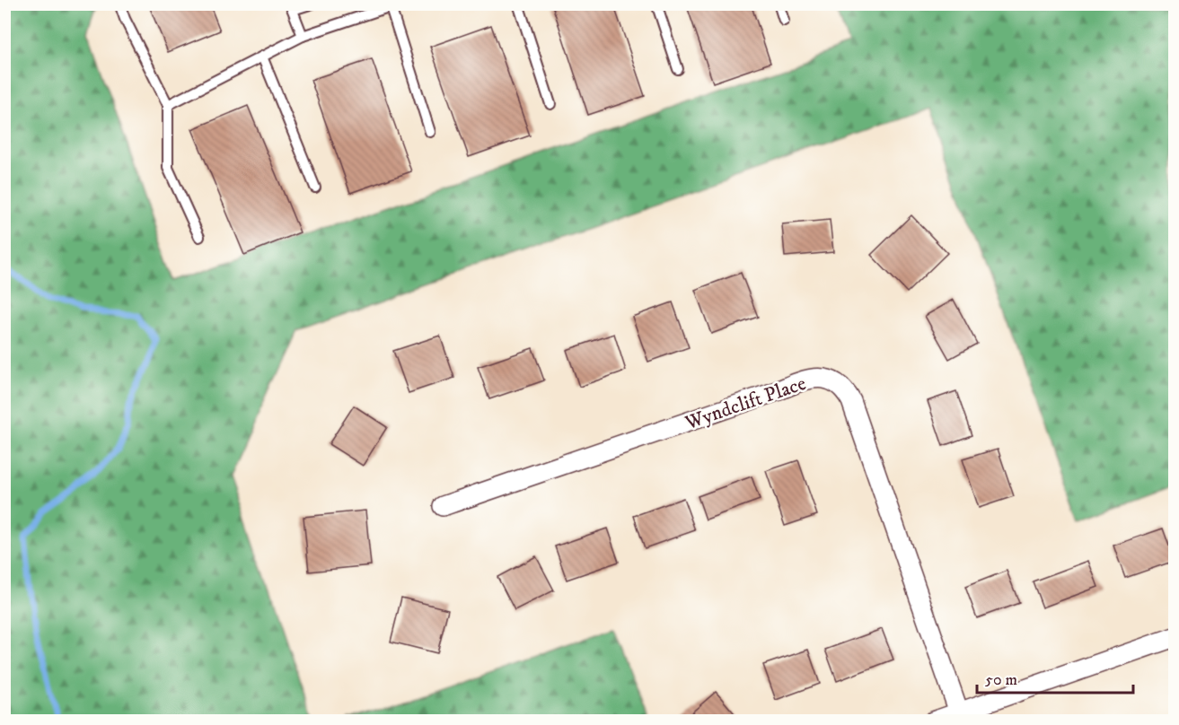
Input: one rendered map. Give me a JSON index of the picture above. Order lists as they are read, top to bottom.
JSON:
{
  "streets": {
    "street": ["Wyndclift Place"]
  },
  "scale_bar": "50 m"
}
